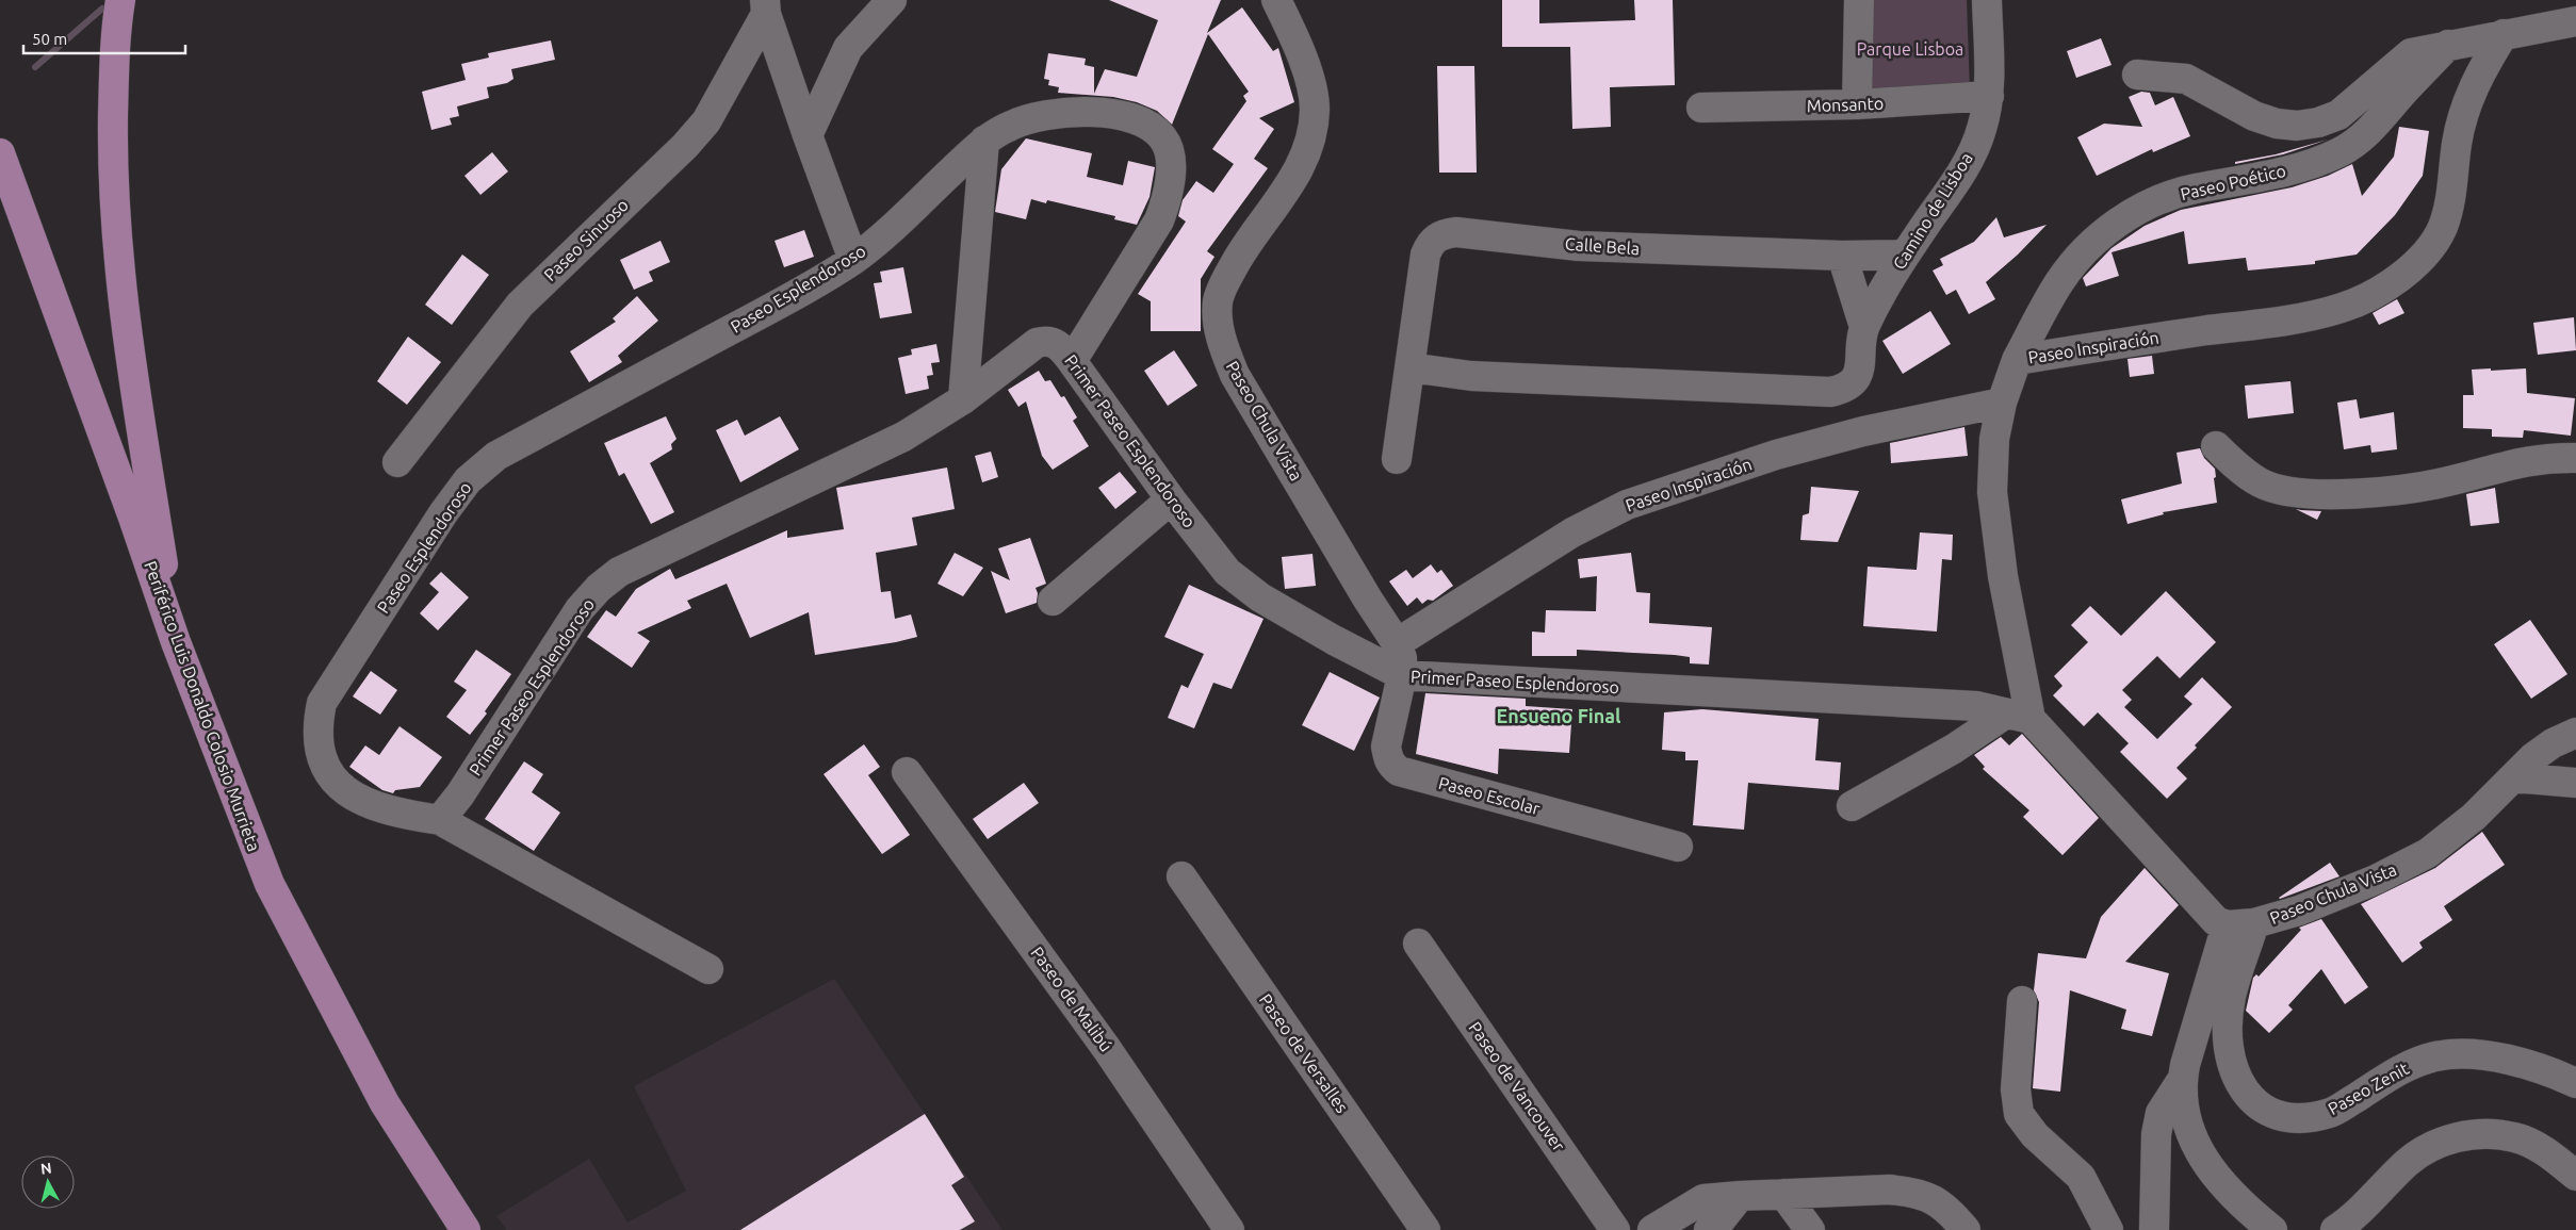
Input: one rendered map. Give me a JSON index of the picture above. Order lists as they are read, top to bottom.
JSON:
{
  "streets": {
    "main road": ["Periférico Luis Donaldo Colosio Murrieta"],
    "street": [
      "Monsanto",
      "Paseo Poético",
      "Camino de Lisboa",
      "Paseo Sinuoso",
      "Calle Bela",
      "Paseo Esplendoroso",
      "Paseo Inspiración",
      "Paseo Chula Vista",
      "Primer Paseo Esplendoroso",
      "Paseo Escolar",
      "Paseo de Malibú",
      "Paseo de Versalles",
      "Paseo de Vancouver",
      "Paseo Zenit"
    ]
  },
  "crossings": [
    ["Monsanto", "Camino de Lisboa"],
    ["Paseo Poético", "Paseo Inspiración"],
    ["Camino de Lisboa", "Calle Bela"],
    ["Paseo Sinuoso", "Paseo Esplendoroso"],
    ["Paseo Esplendoroso", "Primer Paseo Esplendoroso"],
    ["Paseo Inspiración", "Paseo Chula Vista"],
    ["Paseo Inspiración", "Primer Paseo Esplendoroso"],
    ["Paseo Inspiración", "Paseo Escolar"],
    ["Paseo Chula Vista", "Primer Paseo Esplendoroso"],
    ["Paseo Chula Vista", "Paseo Escolar"],
    ["Paseo Chula Vista", "Paseo Zenit"],
    ["Primer Paseo Esplendoroso", "Paseo Escolar"]
  ],
  "districts": ["Ensueno Final"],
  "parks": ["Parque Lisboa"],
  "scale_bar": "50 m",
  "north": "top"
}
